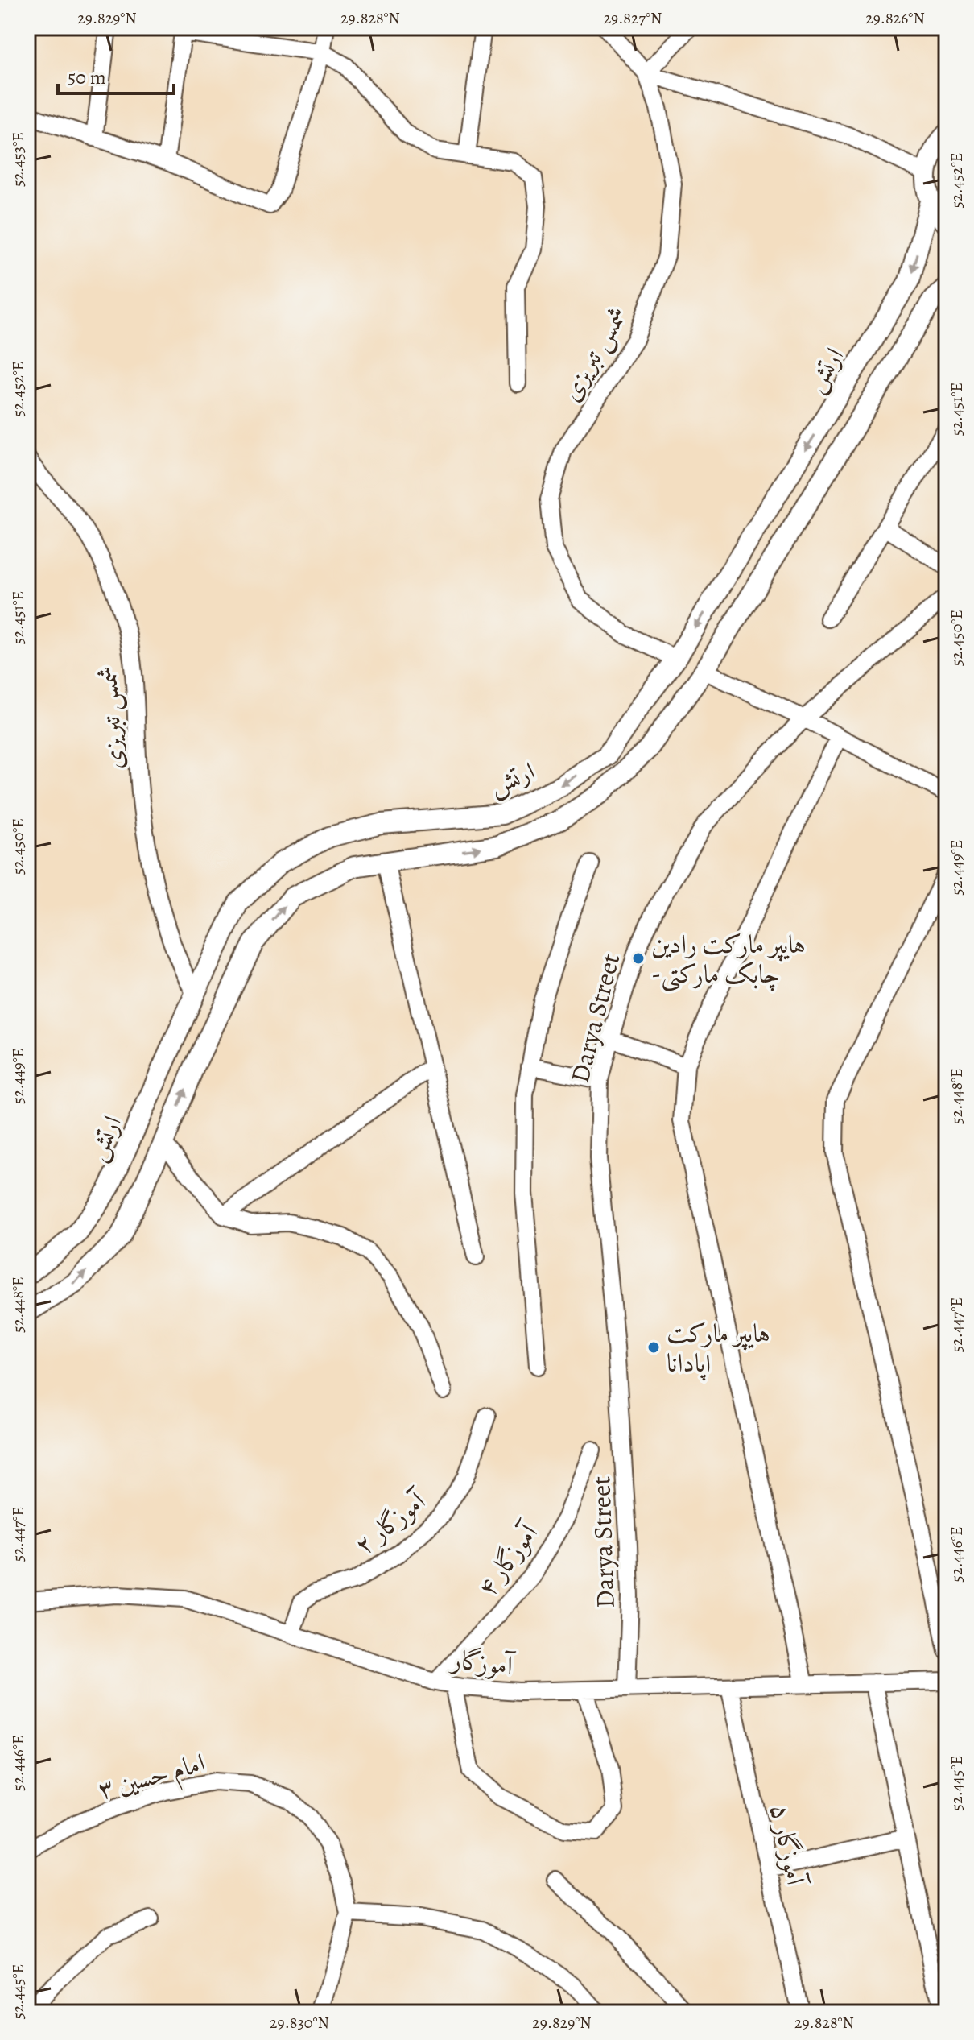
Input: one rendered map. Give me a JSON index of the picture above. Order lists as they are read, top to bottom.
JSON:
{
  "streets": {
    "main road": ["ارتش"],
    "street": [
      "شمس تبریزی",
      "Darya Street",
      "آموزگار ۲",
      "آموزگار ۴",
      "آموزگار",
      "امام حسین ۳",
      "آموزگار ۵"
    ]
  },
  "crossings": [
    ["شمس تبریزی", "ارتش"],
    ["Darya Street", "آموزگار"],
    ["آموزگار ۲", "آموزگار"],
    ["آموزگار ۴", "آموزگار"],
    ["آموزگار", "آموزگار ۵"]
  ],
  "places": ["هایپر مارکت رادین -چابک مارکتی", "هایپر مارکت اپادانا"],
  "scale_bar": "50 m",
  "coordinates": [
    "29.829°N",
    "29.828°N",
    "29.827°N",
    "29.826°N",
    "52.453°E",
    "52.452°E",
    "52.451°E",
    "52.450°E",
    "52.449°E",
    "52.448°E",
    "52.447°E",
    "52.446°E",
    "52.445°E",
    "29.830°N"
  ]
}
